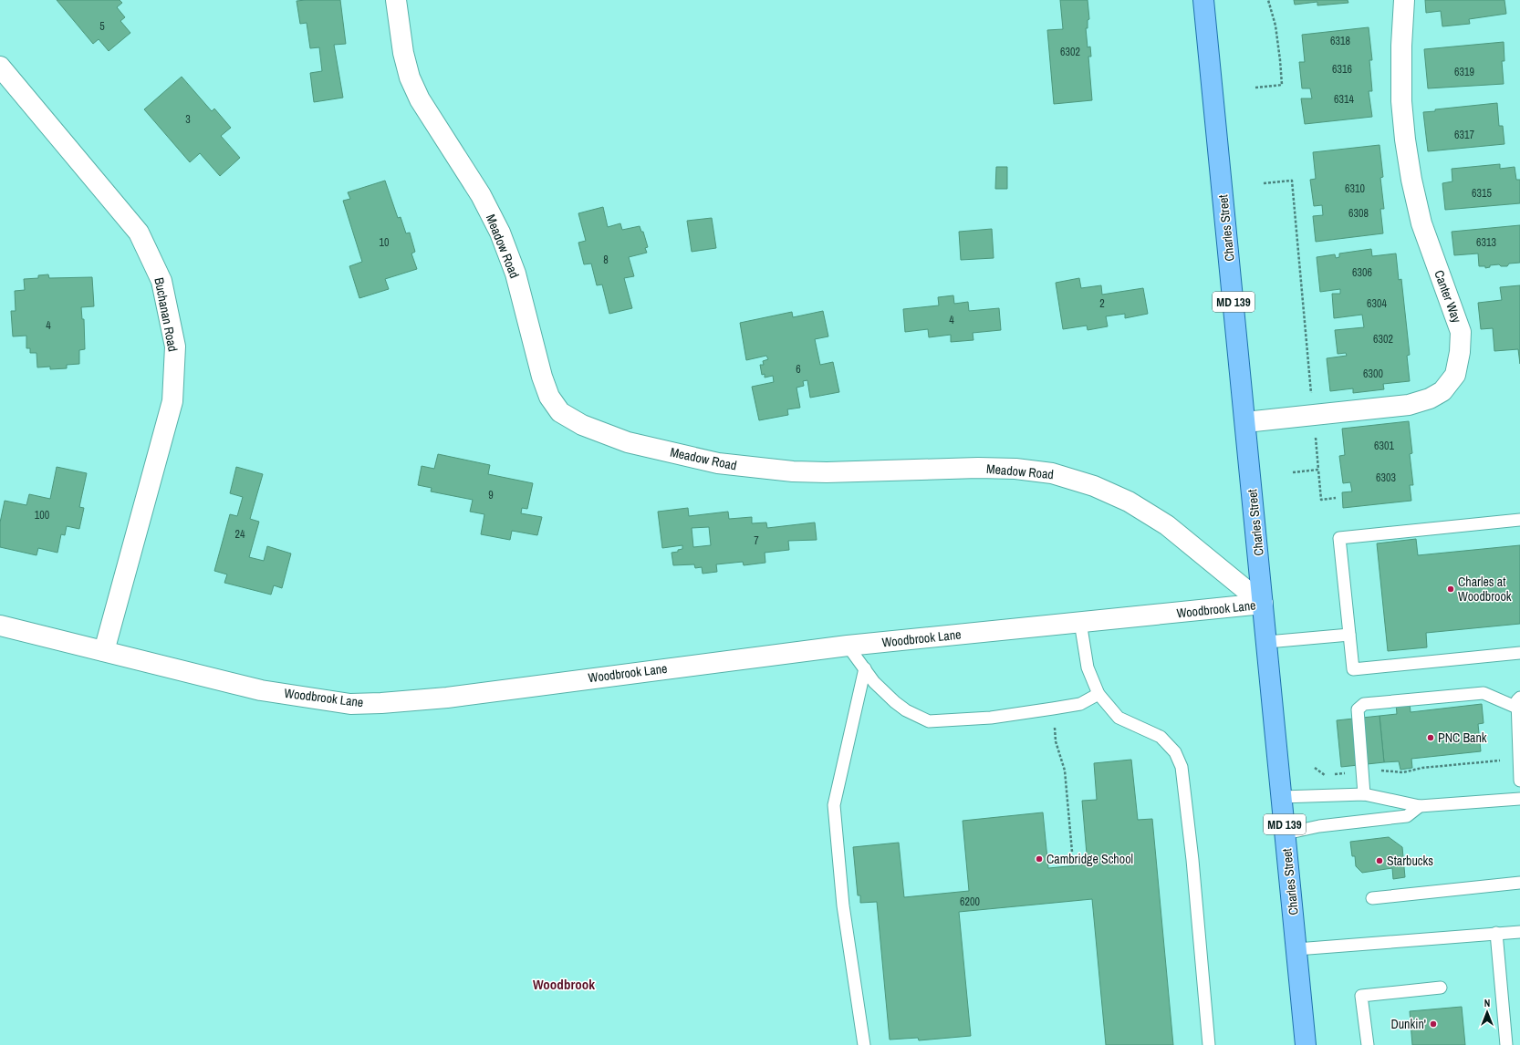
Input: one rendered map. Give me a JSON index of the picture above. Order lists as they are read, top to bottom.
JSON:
{
  "streets": {
    "main road": ["Charles Street", "MD 139"],
    "street": [
      "Meadow Road",
      "Canter Way",
      "Buchanan Road",
      "Woodbrook Lane"
    ]
  },
  "crossings": [
    ["Charles Street", "Meadow Road"],
    ["Charles Street", "Canter Way"],
    ["Charles Street", "Woodbrook Lane"],
    ["Meadow Road", "Woodbrook Lane"],
    ["Buchanan Road", "Woodbrook Lane"]
  ],
  "districts": ["Woodbrook"],
  "places": [
    "Charles at Woodbrook",
    "PNC Bank",
    "Cambridge School",
    "Starbucks",
    "Dunkin'"
  ],
  "house_numbers": [
    "5",
    "6318",
    "6302",
    "6316",
    "6319",
    "6314",
    "3",
    "6317",
    "6310",
    "6315",
    "6308",
    "10",
    "6313",
    "8",
    "6306",
    "2",
    "6304",
    "4",
    "4",
    "6302",
    "6",
    "6300",
    "6301",
    "6303",
    "9",
    "100",
    "24",
    "7",
    "6200"
  ],
  "north": "top"
}
